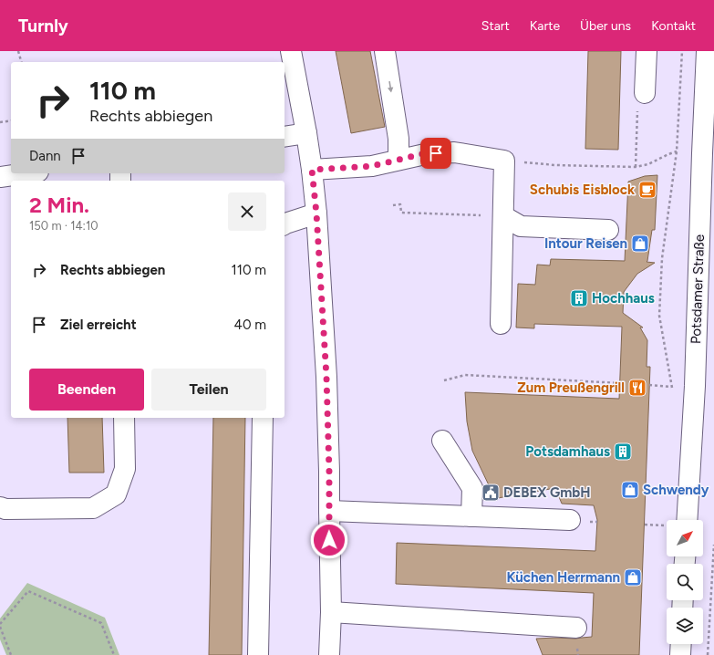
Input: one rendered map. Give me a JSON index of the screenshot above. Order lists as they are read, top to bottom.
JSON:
{
  "streets": {
    "street": ["Potsdamer Straße"]
  },
  "places": {
    "cafe": ["Schubis Eisblock"],
    "shop": ["Intour Reisen", "Schwendy", "Küchen Herrmann"],
    "building": ["Hochhaus", "Potsdamhaus"],
    "restaurant": ["Zum Preußengrill"],
    "public building": ["DEBEX GmbH"]
  },
  "north": "top right",
  "page": {
    "header": "Turnly",
    "nav": [
      "Start",
      "Karte",
      "Über uns",
      "Kontakt"
    ],
    "turn": ["110 m", "Rechts abbiegen"],
    "then": "Dann",
    "heading": ["2 Min.", "150 m · 14:10"],
    "list": [
      {
        "name": "Rechts abbiegen",
        "value": "110 m"
      },
      {
        "name": "Ziel erreicht",
        "value": "40 m"
      }
    ],
    "buttons": ["Beenden", "Teilen"]
  }
}
